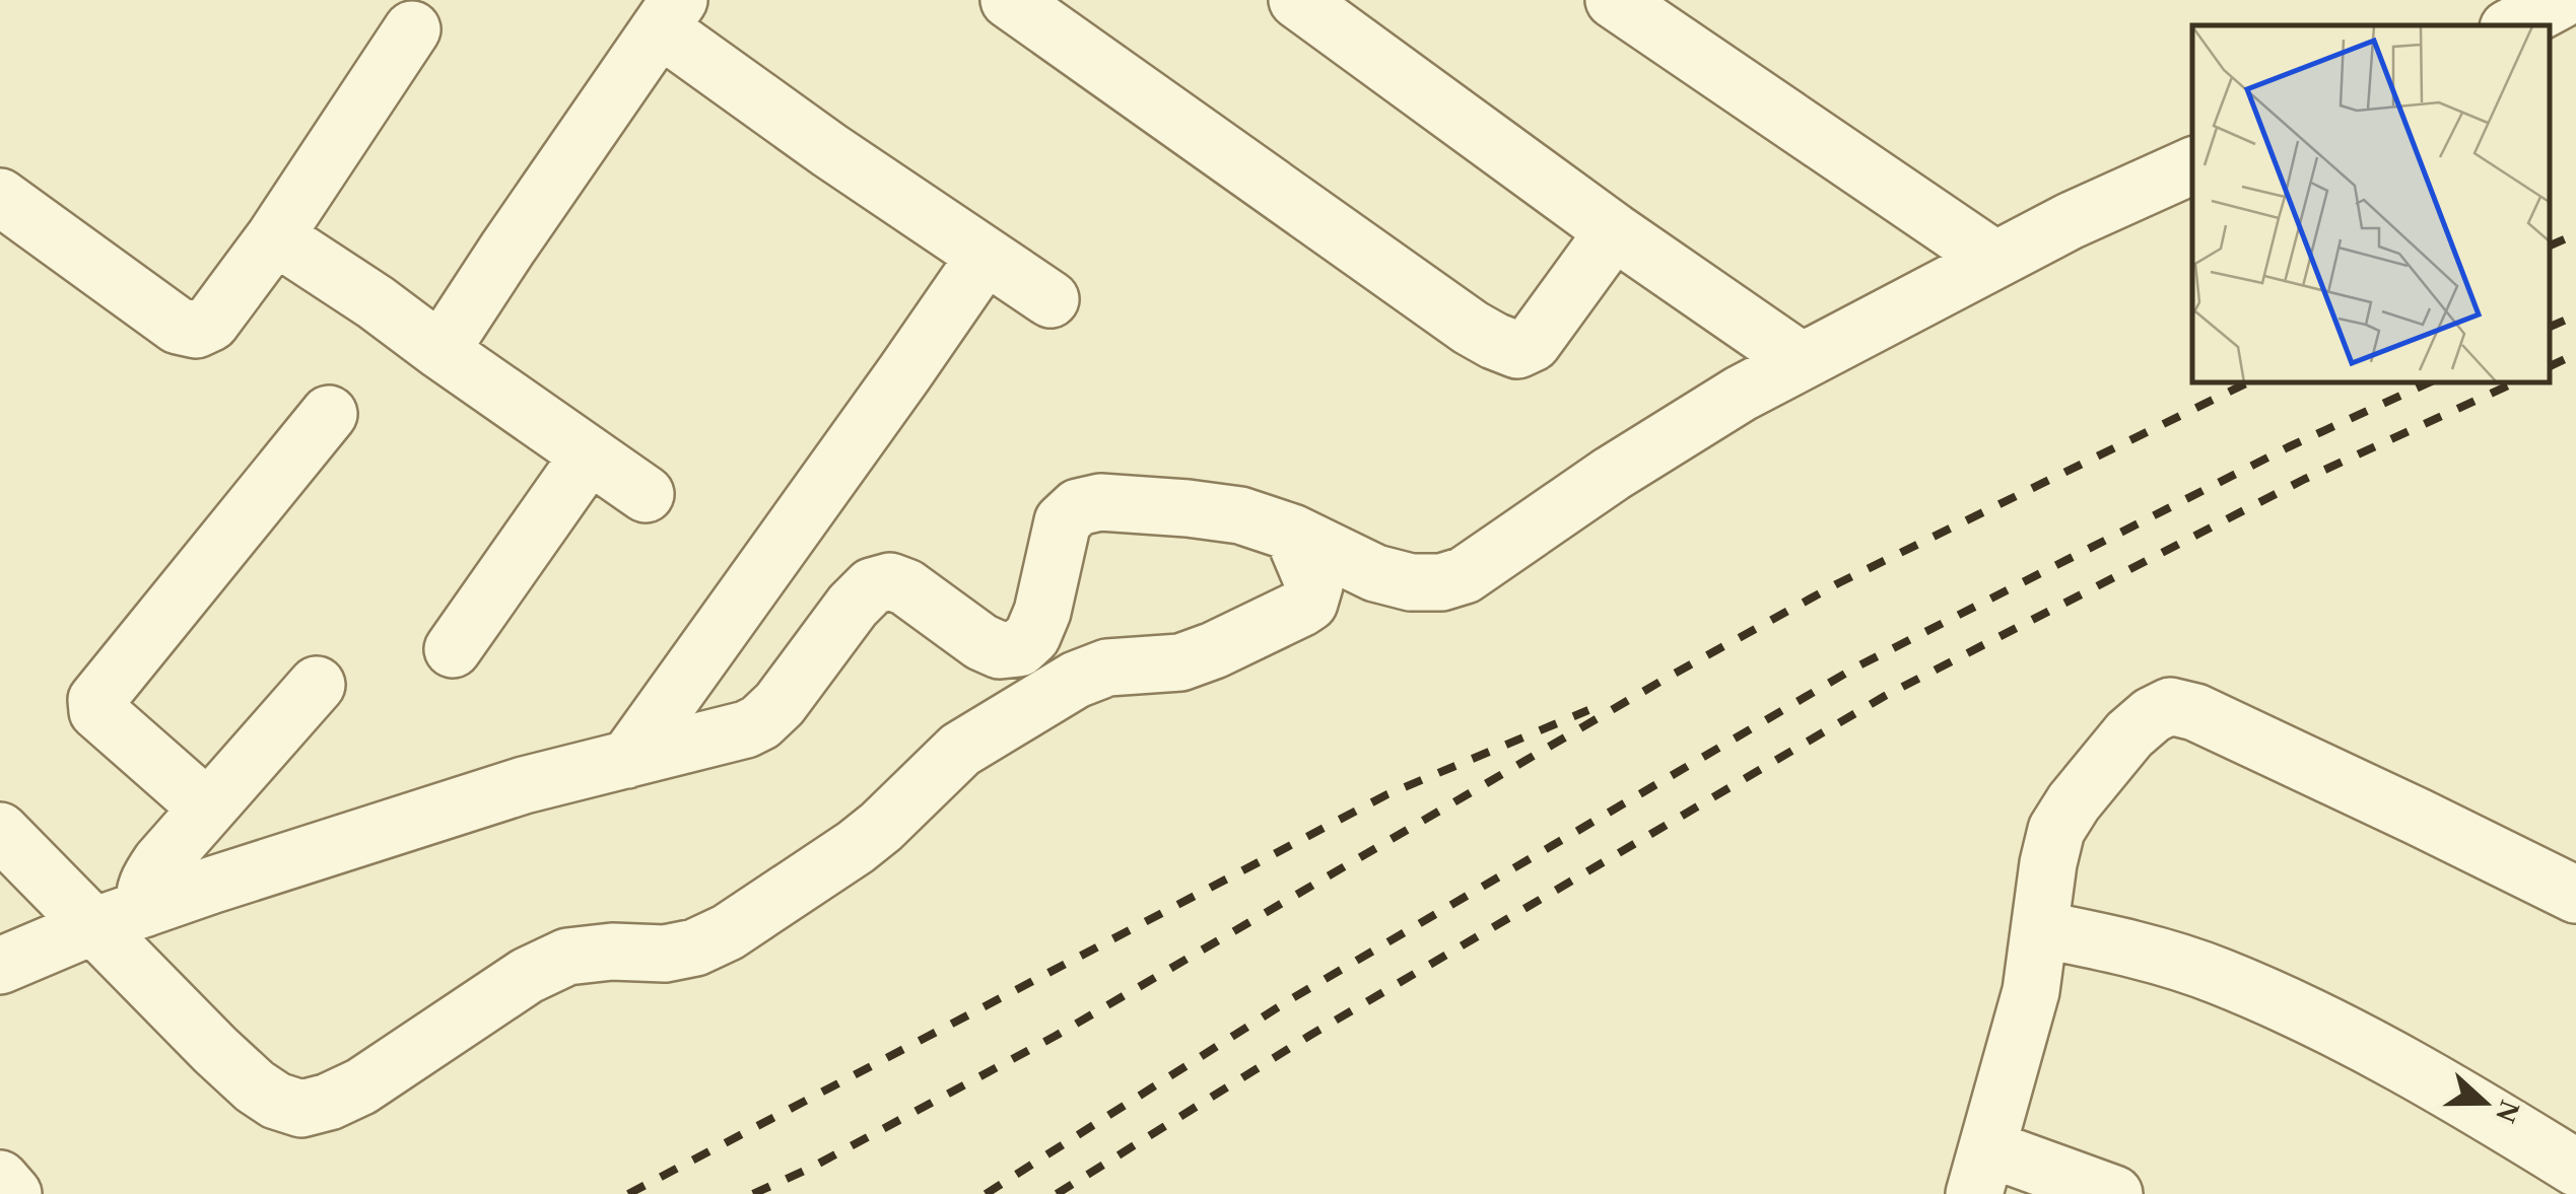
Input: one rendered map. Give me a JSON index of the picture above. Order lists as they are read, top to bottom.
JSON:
{
  "north": "right"
}
